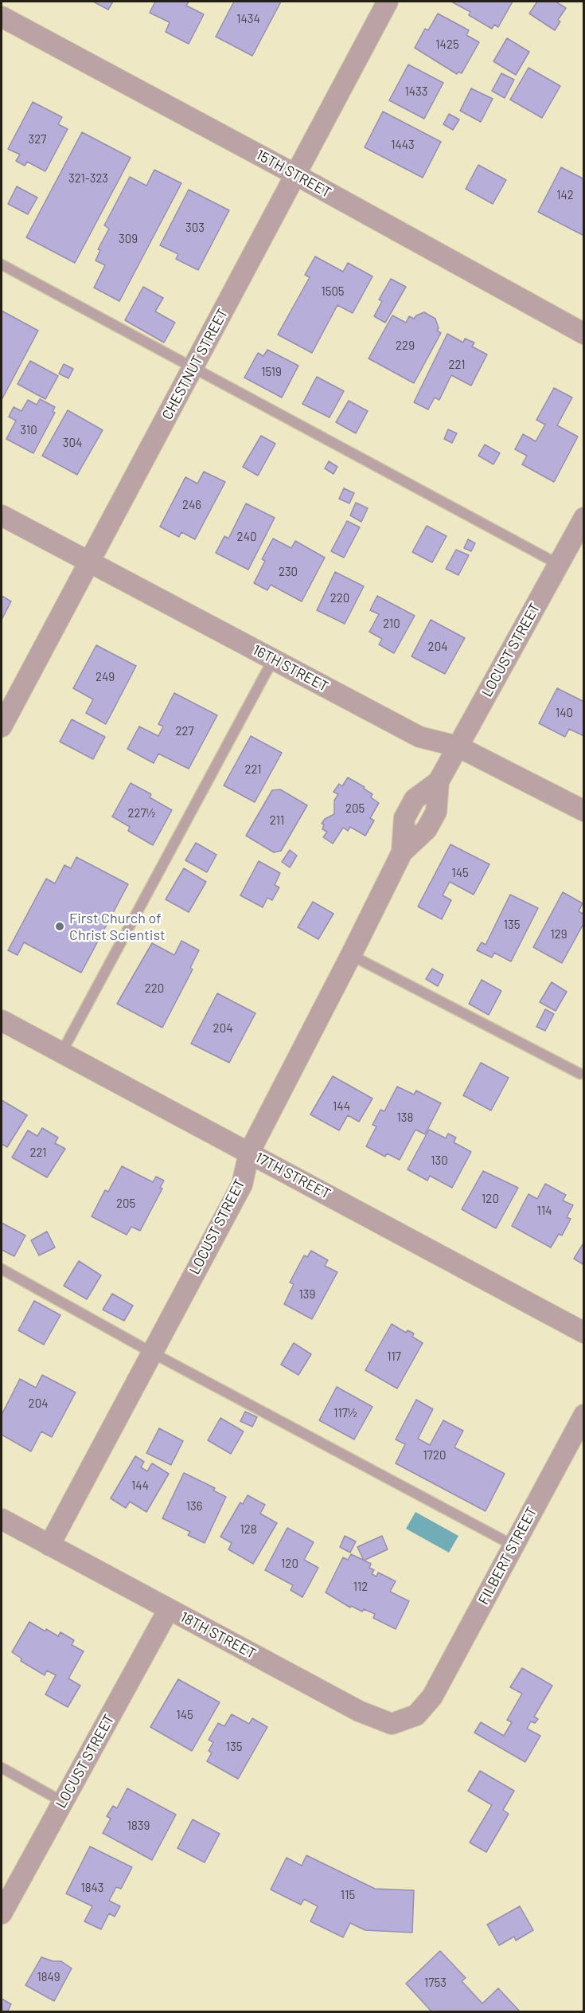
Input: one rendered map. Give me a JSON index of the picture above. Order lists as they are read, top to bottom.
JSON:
{
  "streets": {
    "street": [
      "15TH STREET",
      "CHESTNUT STREET",
      "LOCUST STREET",
      "16TH STREET",
      "17TH STREET",
      "FILBERT STREET",
      "18TH STREET"
    ]
  },
  "crossings": [
    ["15TH STREET", "CHESTNUT STREET"],
    ["CHESTNUT STREET", "16TH STREET"],
    ["LOCUST STREET", "16TH STREET"],
    ["LOCUST STREET", "17TH STREET"],
    ["LOCUST STREET", "18TH STREET"],
    ["FILBERT STREET", "18TH STREET"]
  ],
  "places": ["First Church of Christ Scientist"],
  "house_numbers": [
    "1434",
    "1425",
    "1433",
    "327",
    "1443",
    "321-323",
    "142",
    "303",
    "309",
    "1505",
    "229",
    "221",
    "1519",
    "310",
    "304",
    "246",
    "240",
    "230",
    "220",
    "210",
    "204",
    "249",
    "140",
    "227",
    "221",
    "205",
    "227½",
    "211",
    "145",
    "135",
    "129",
    "220",
    "204",
    "144",
    "138",
    "221",
    "130",
    "120",
    "205",
    "114",
    "139",
    "117",
    "204",
    "117½",
    "1720",
    "144",
    "136",
    "128",
    "120",
    "112",
    "145",
    "135",
    "1839",
    "1843",
    "115",
    "1849",
    "1753"
  ]
}
